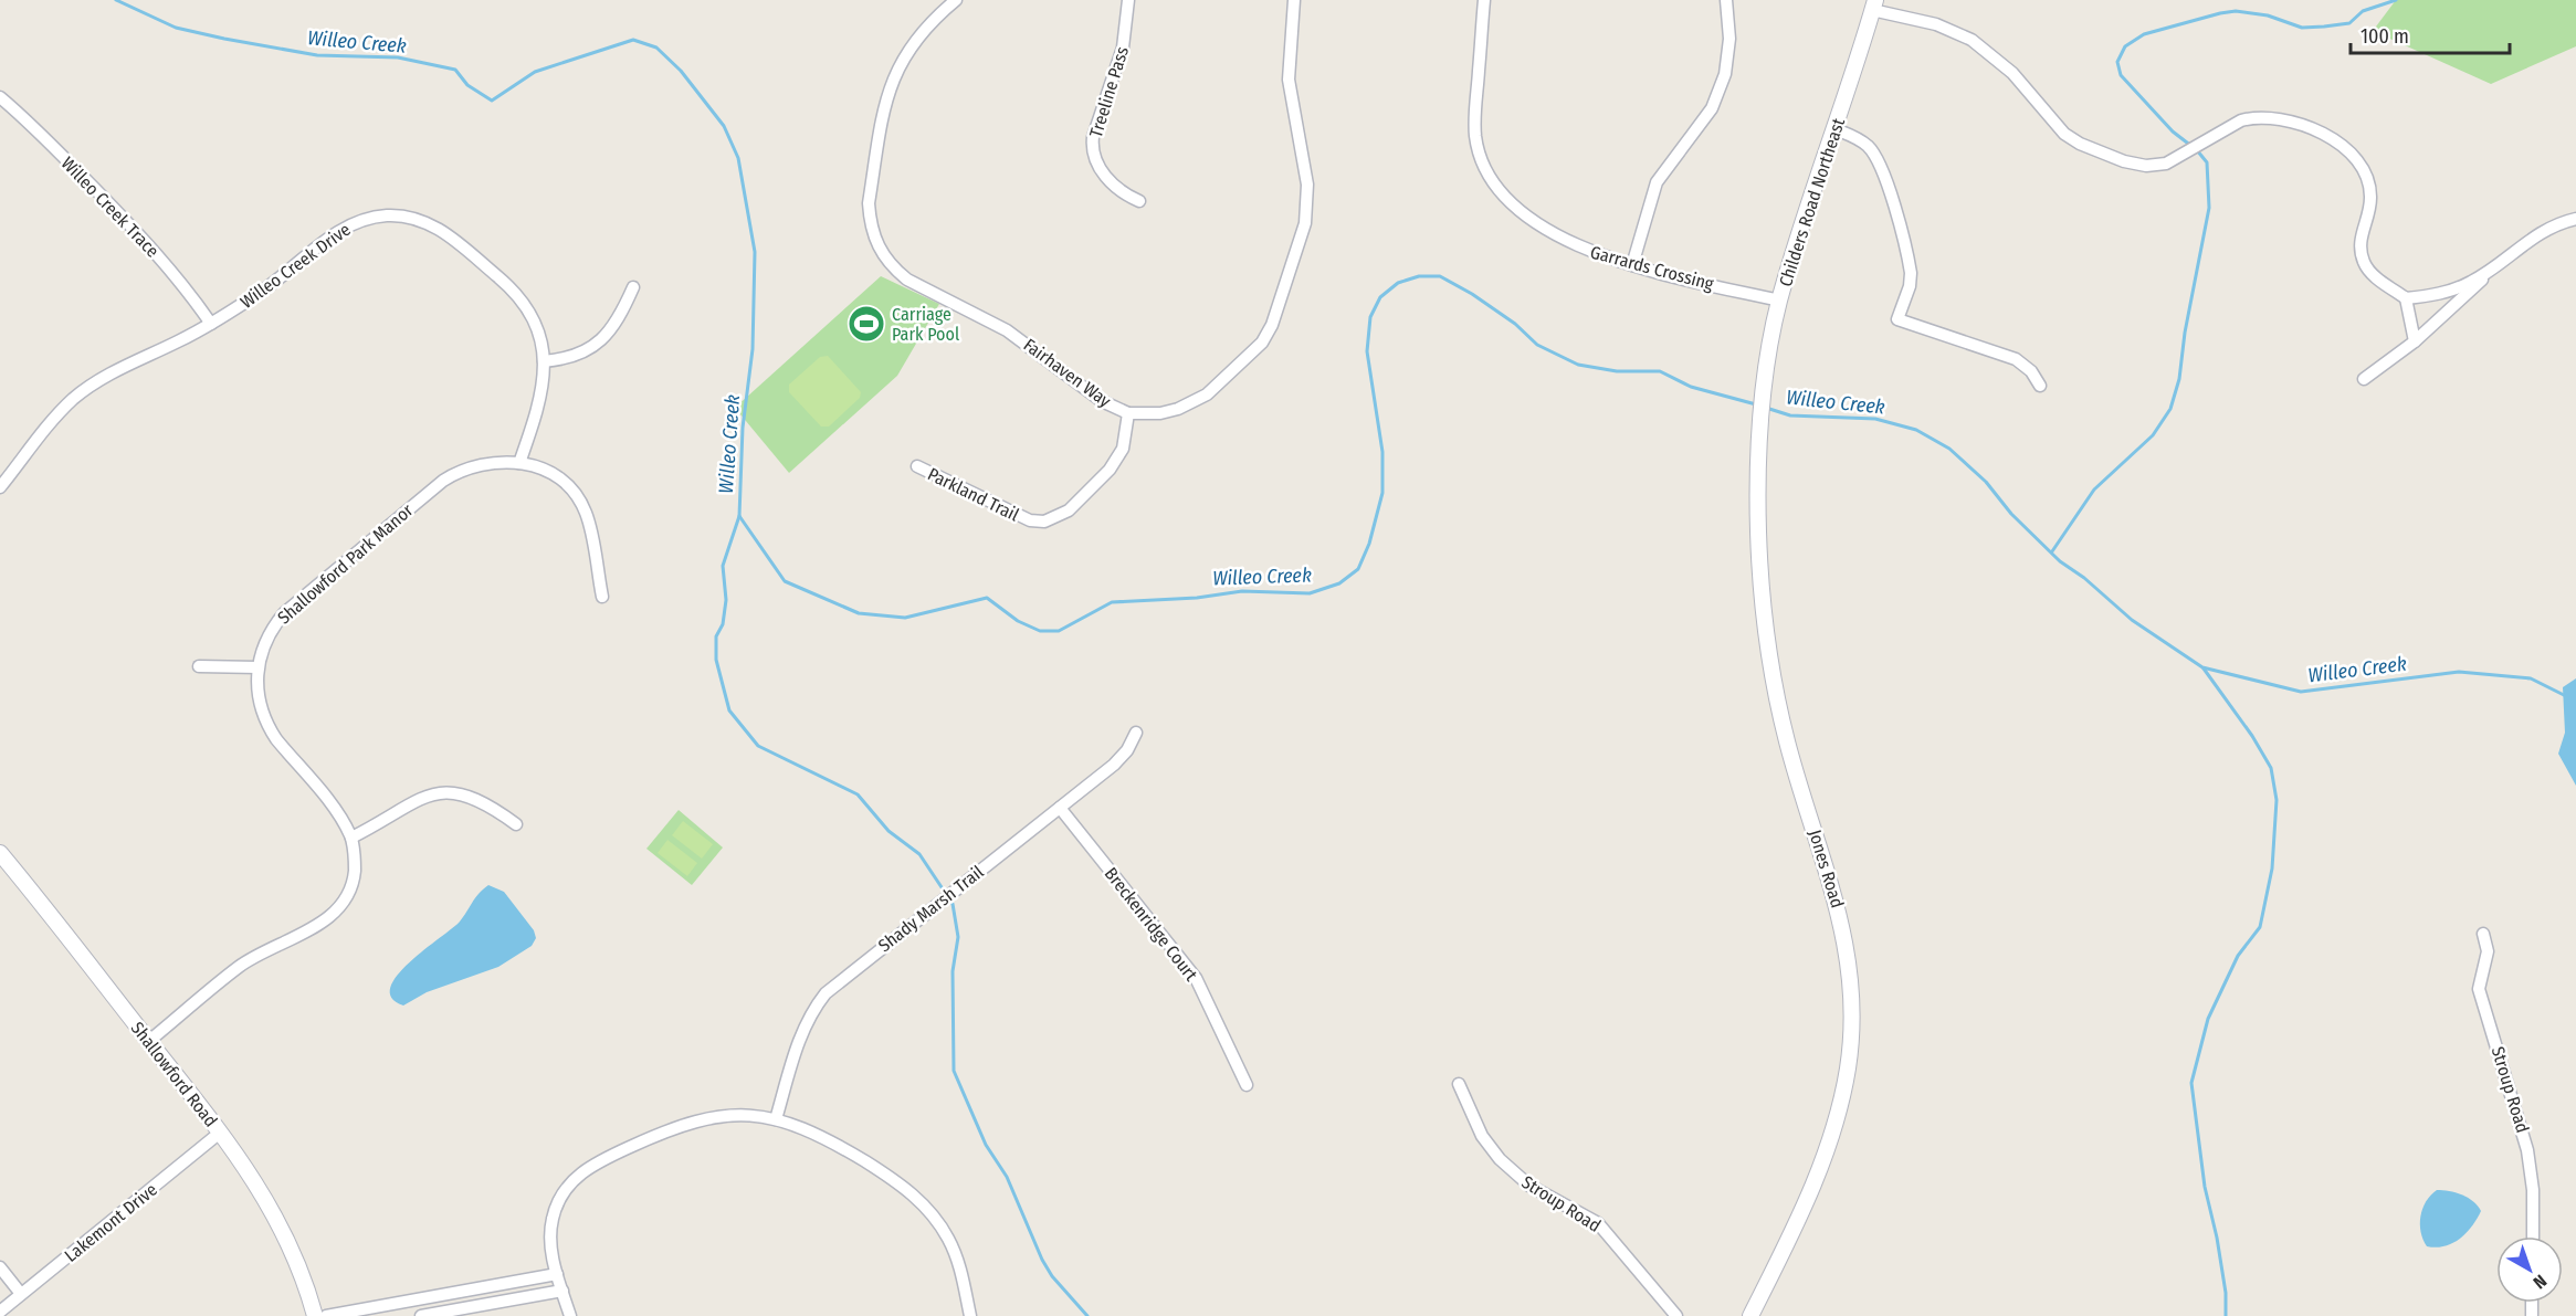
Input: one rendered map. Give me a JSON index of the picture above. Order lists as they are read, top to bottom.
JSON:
{
  "streets": {
    "street": [
      "Treeline Pass",
      "Childers Road Northeast",
      "Willeo Creek Trace",
      "Willeo Creek Drive",
      "Garrards Crossing",
      "Fairhaven Way",
      "Parkland Trail",
      "Shallowford Park Manor",
      "Jones Road",
      "Shady Marsh Trail",
      "Breckenridge Court",
      "Shallowford Road",
      "Stroup Road",
      "Lakemont Drive"
    ]
  },
  "crossings": [
    ["Childers Road Northeast", "Garrards Crossing"],
    ["Childers Road Northeast", "Jones Road"],
    ["Willeo Creek Trace", "Willeo Creek Drive"],
    ["Willeo Creek Drive", "Shallowford Park Manor"],
    ["Fairhaven Way", "Parkland Trail"],
    ["Shallowford Park Manor", "Shallowford Road"],
    ["Shady Marsh Trail", "Breckenridge Court"],
    ["Shallowford Road", "Lakemont Drive"]
  ],
  "water": ["Willeo Creek"],
  "places": {
    "sports": ["Carriage Park Pool"]
  },
  "scale_bar": "100 m",
  "north": "bottom right"
}
